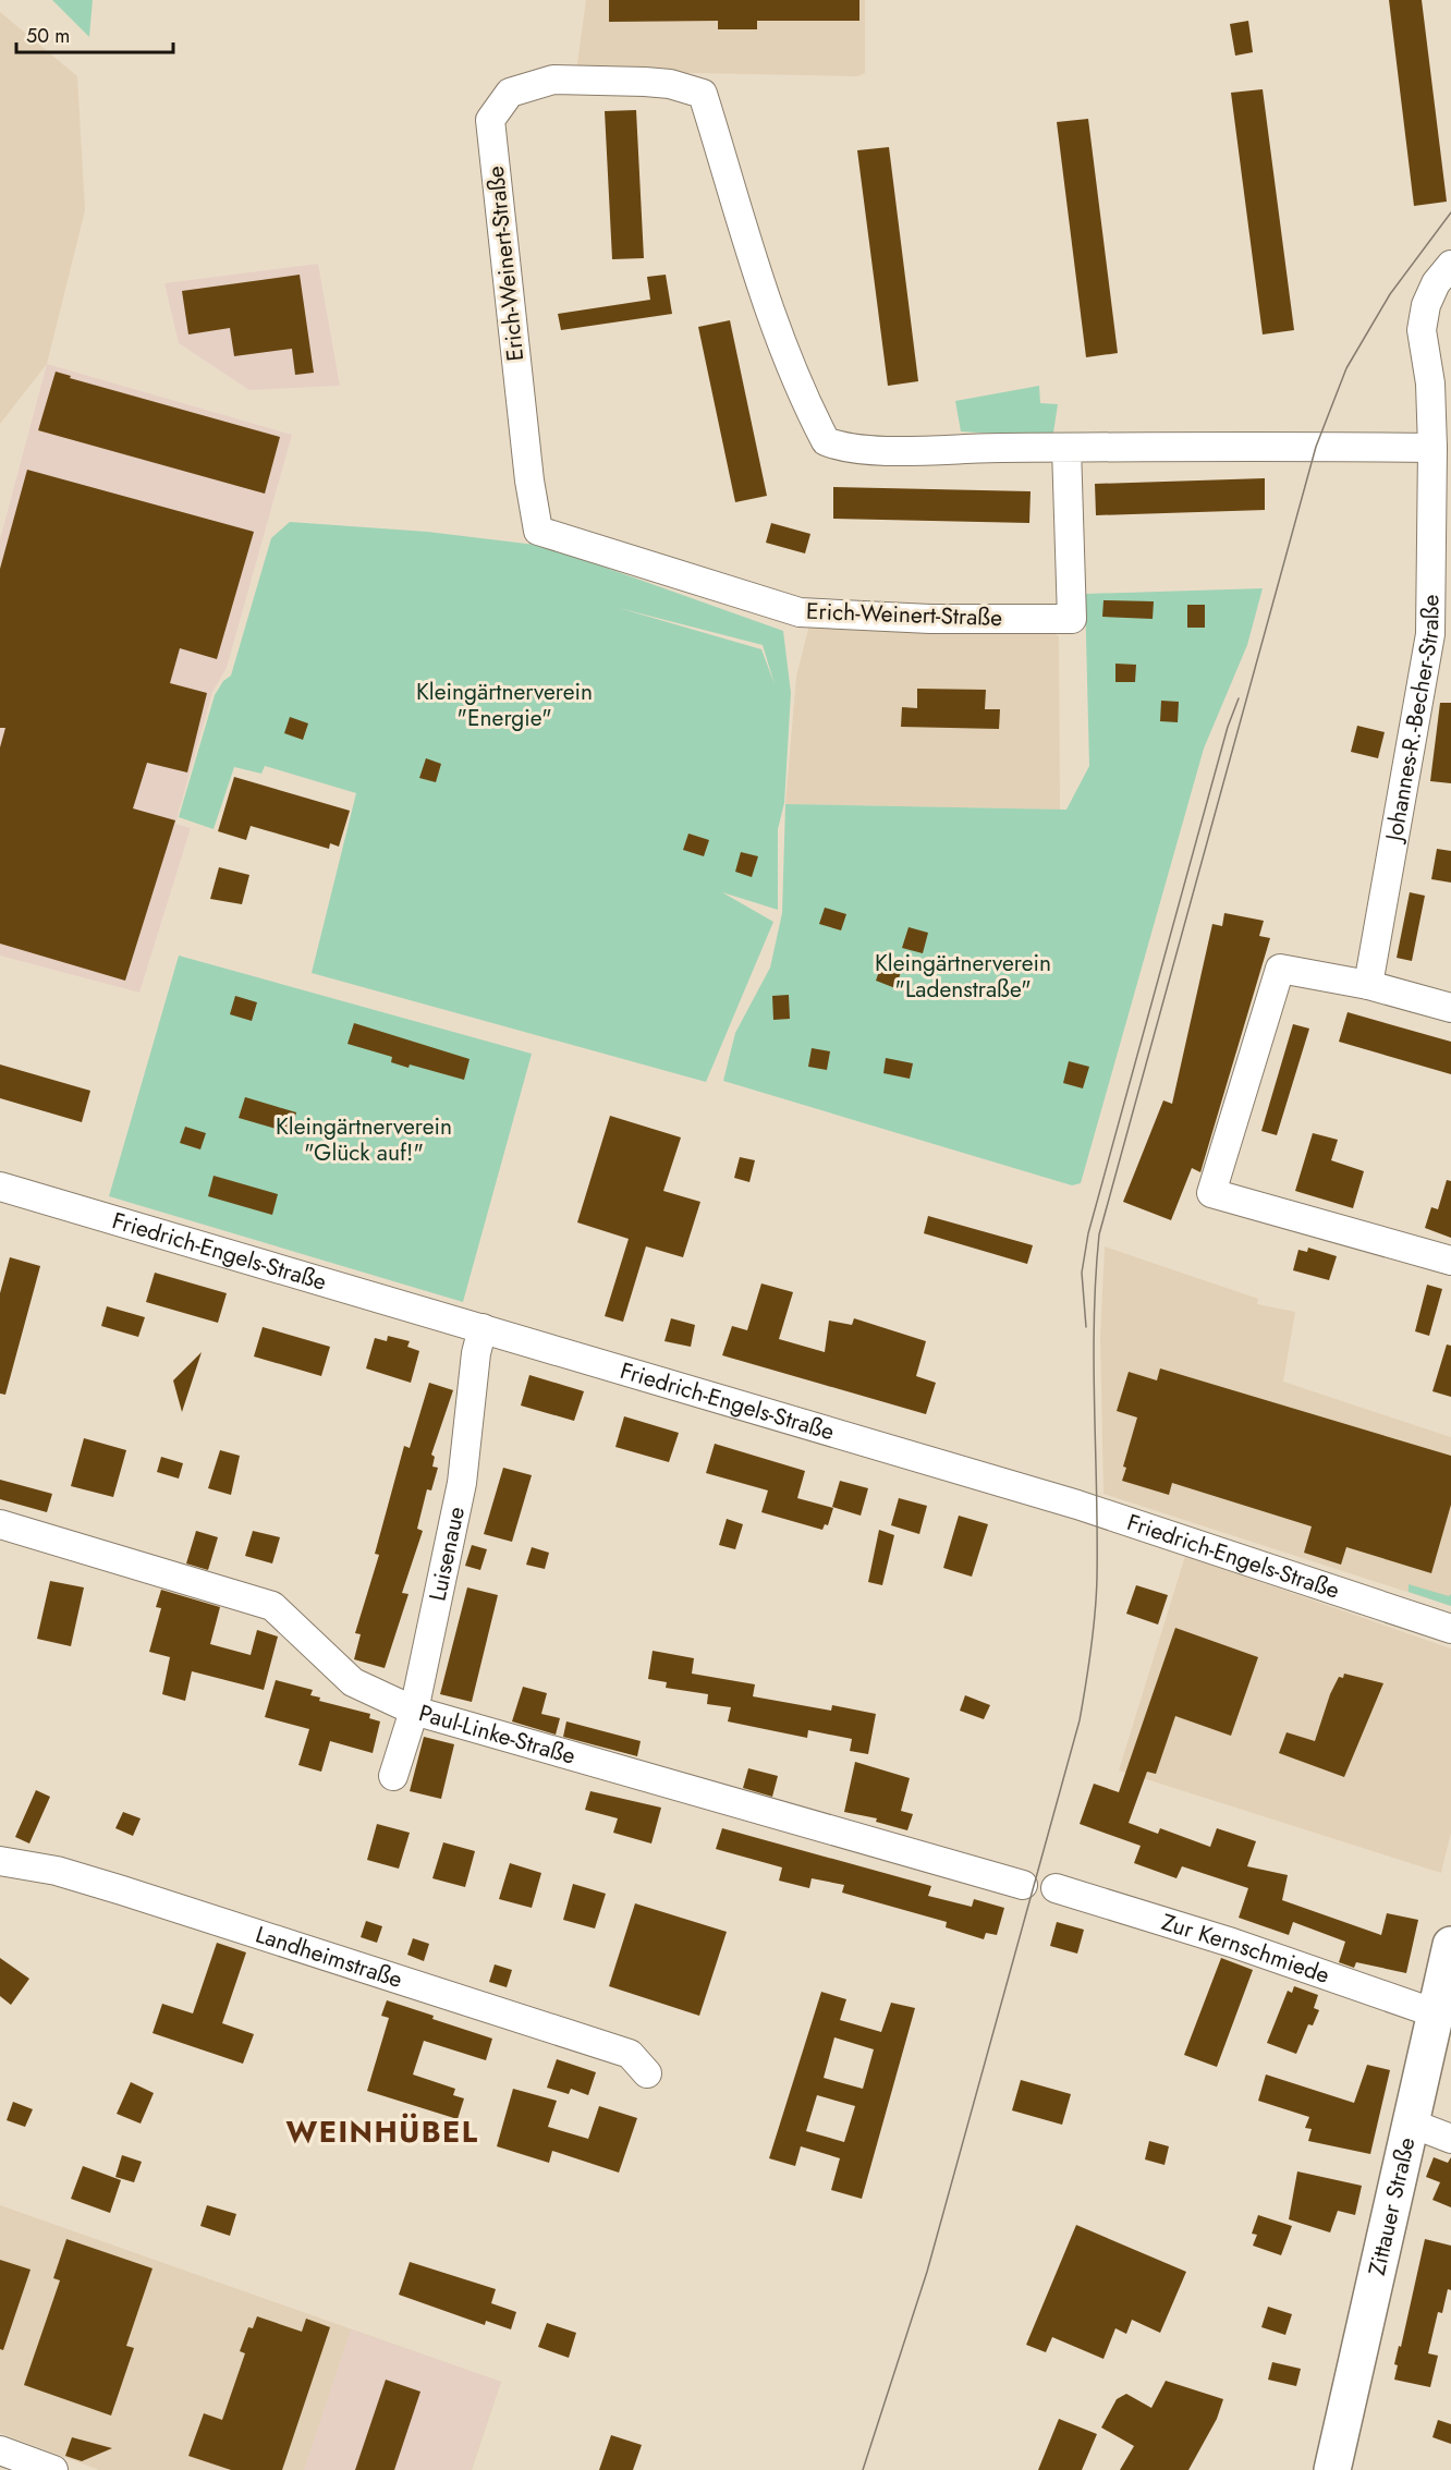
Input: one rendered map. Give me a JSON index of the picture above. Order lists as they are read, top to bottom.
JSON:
{
  "streets": {
    "main road": ["Zittauer Straße"],
    "street": [
      "Erich-Weinert-Straße",
      "Johannes-R.-Becher-Straße",
      "Friedrich-Engels-Straße",
      "Luisenaue",
      "Paul-Linke-Straße",
      "Zur Kernschmiede",
      "Landheimstraße"
    ]
  },
  "crossings": [
    ["Erich-Weinert-Straße", "Johannes-R.-Becher-Straße"],
    ["Friedrich-Engels-Straße", "Luisenaue"],
    ["Luisenaue", "Paul-Linke-Straße"],
    ["Zur Kernschmiede", "Zittauer Straße"]
  ],
  "districts": ["WEINHÜBEL"],
  "parks": ["Kleingärtnerverein \"Energie\"", "Kleingärtnerverein \"Ladenstraße\"", "Kleingärtnerverein \"Glück auf!\""],
  "scale_bar": "50 m"
}
